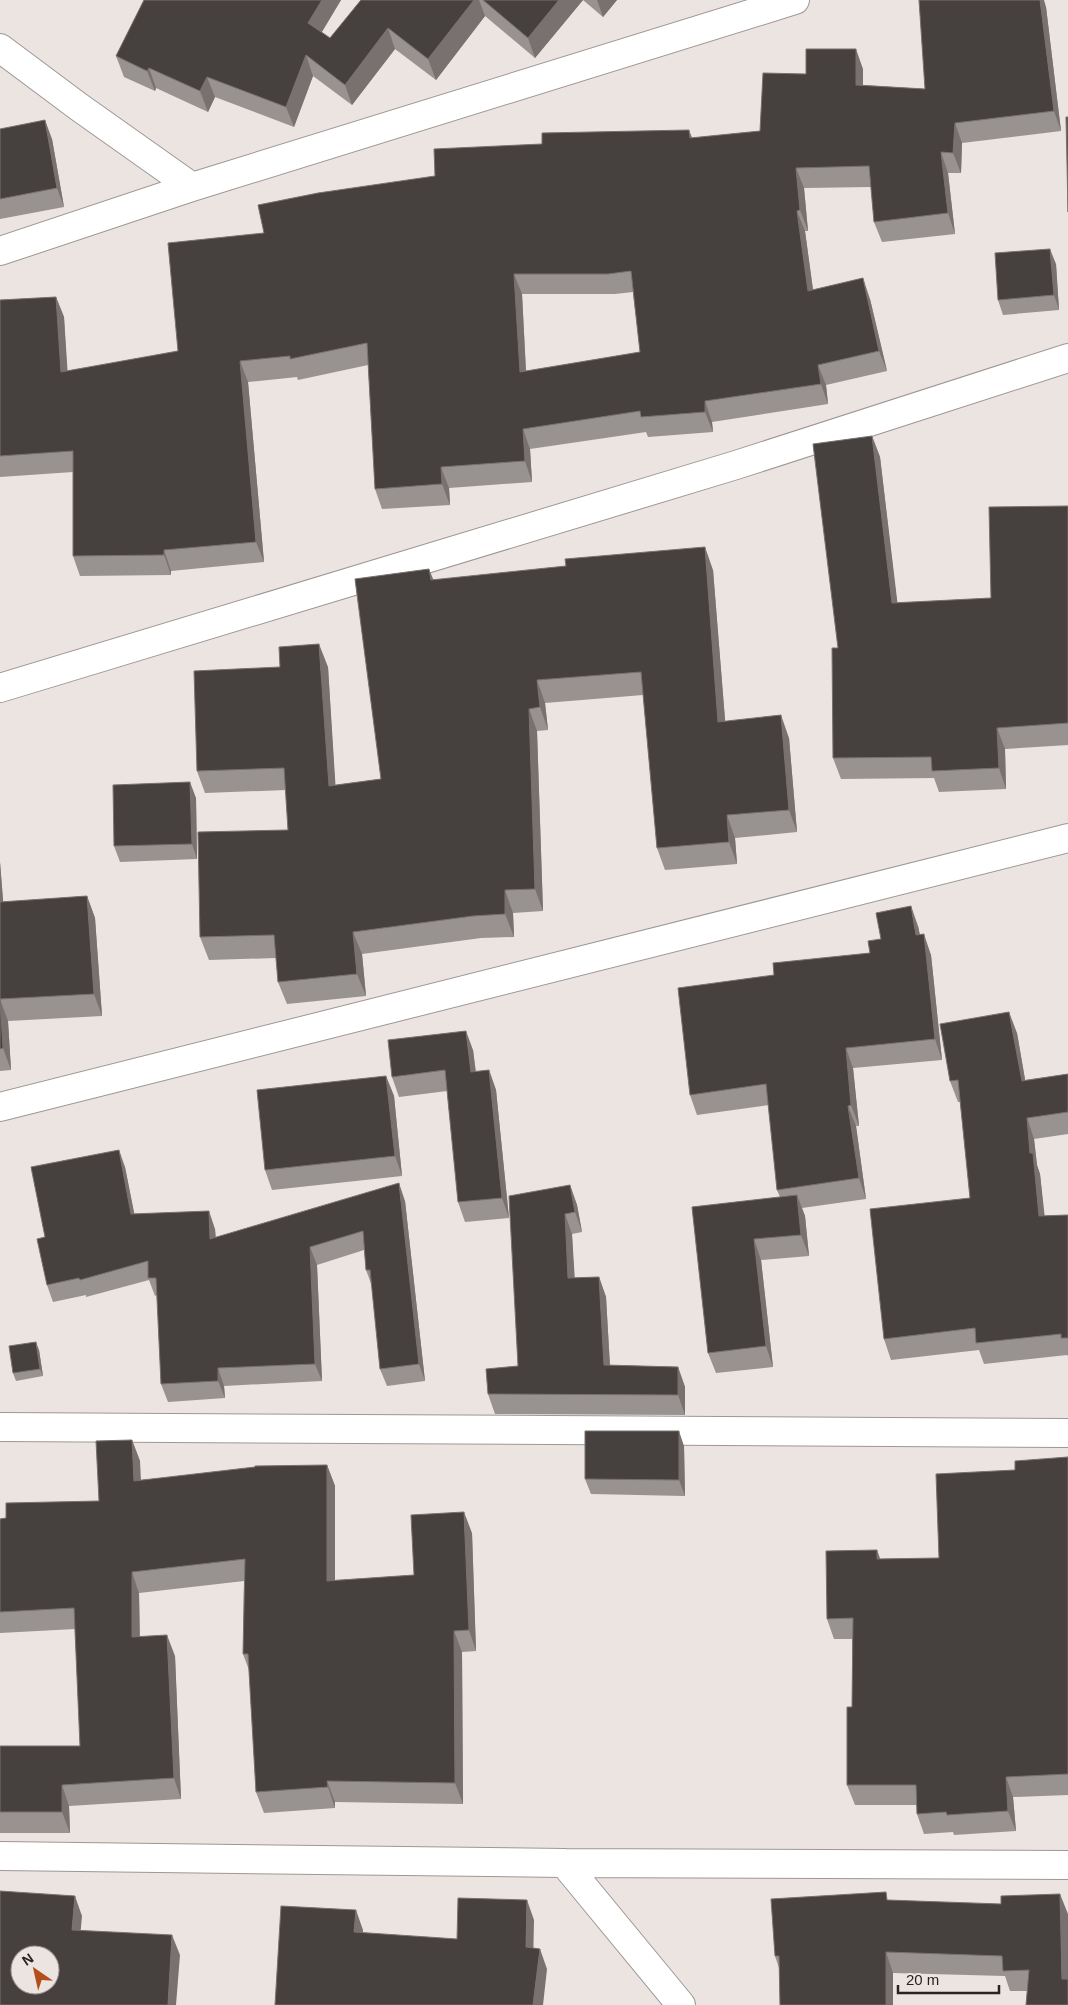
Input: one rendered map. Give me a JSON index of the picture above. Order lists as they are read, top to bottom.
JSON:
{
  "scale_bar": "20 m",
  "north": "top left"
}
